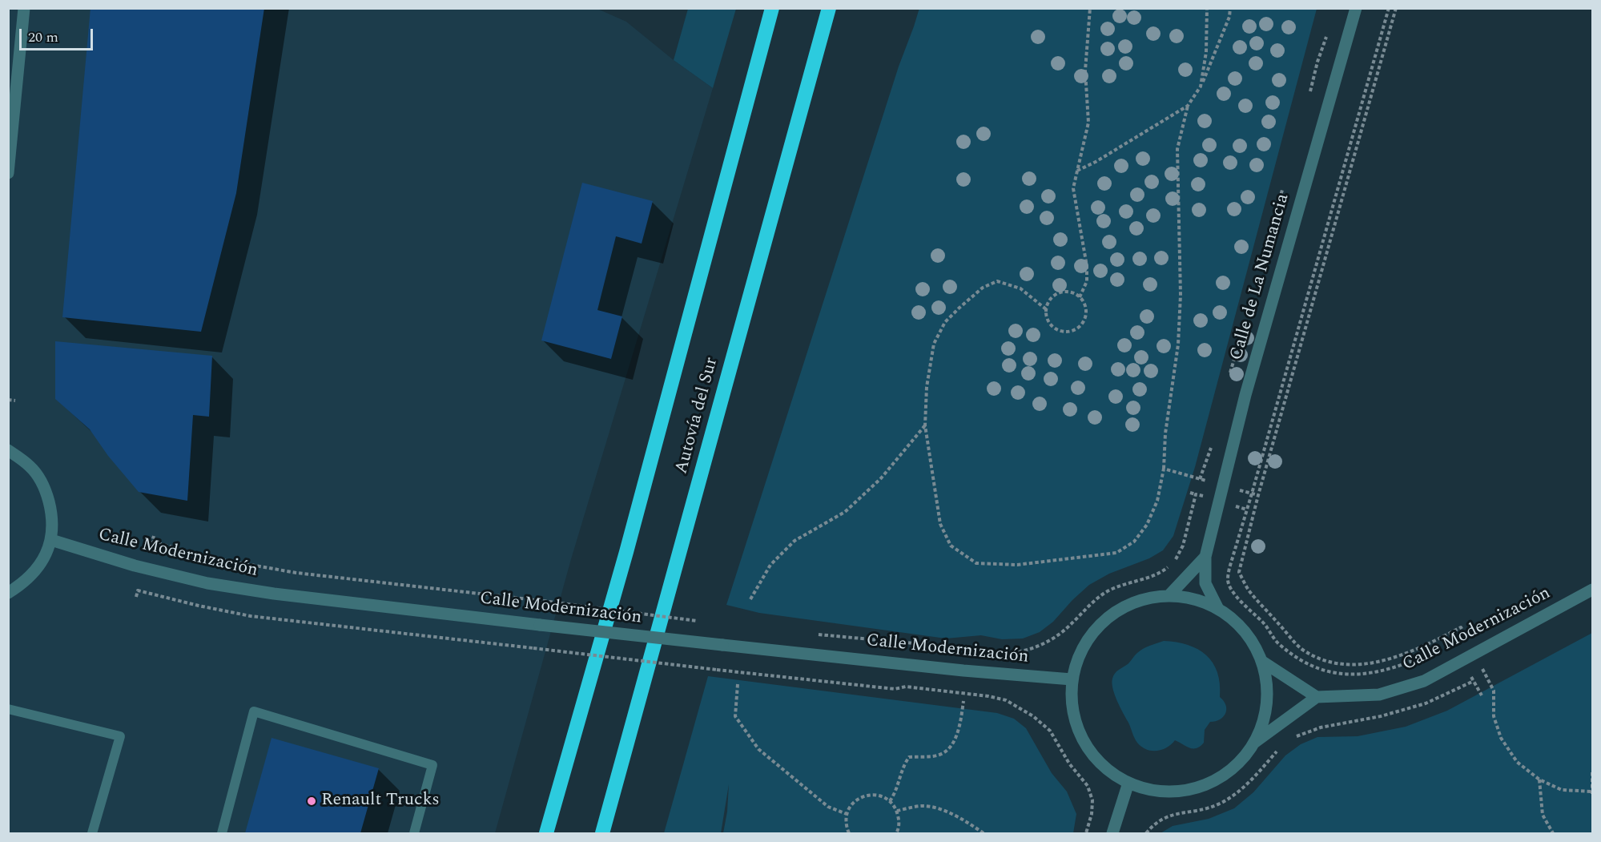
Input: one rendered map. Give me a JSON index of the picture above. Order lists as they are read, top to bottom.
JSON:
{
  "streets": {
    "highway": ["Autovía del Sur"],
    "street": ["Calle de La Numancia", "Calle Modernización"]
  },
  "places": ["Renault Trucks"],
  "scale_bar": "20 m"
}
